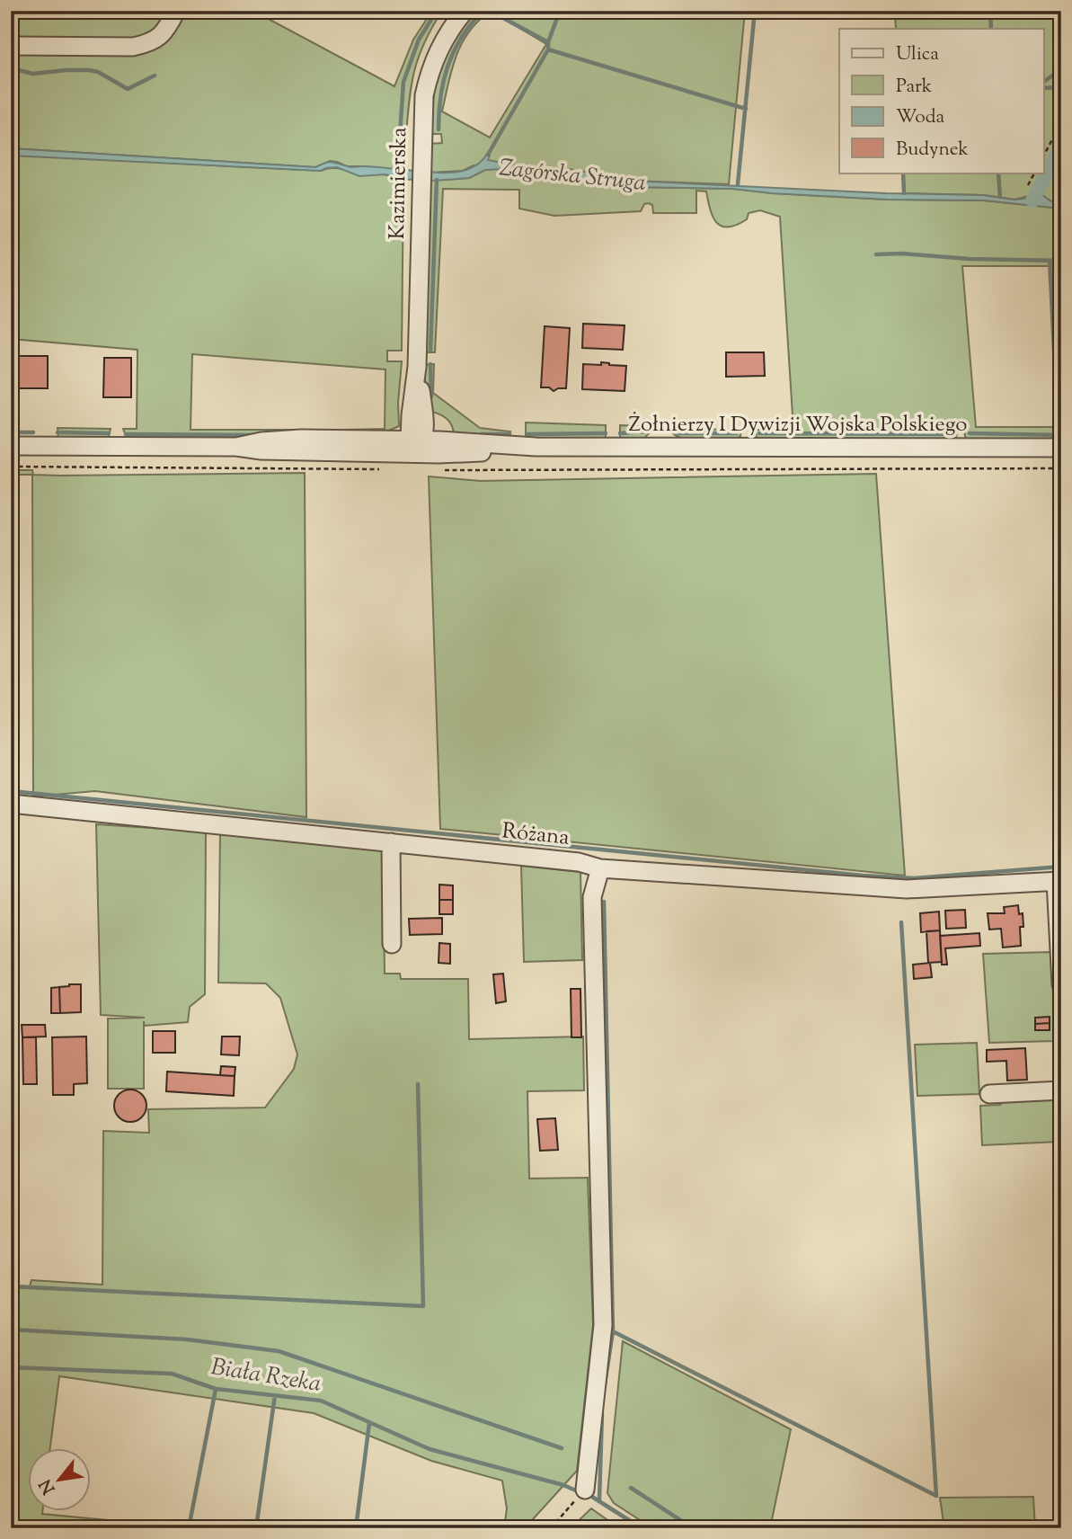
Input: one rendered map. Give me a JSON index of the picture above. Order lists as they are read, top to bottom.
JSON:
{
  "streets": {
    "street": ["Kazimierska", "Żołnierzy I Dywizji Wojska Polskiego", "Różana"]
  },
  "crossings": [
    ["Kazimierska", "Żołnierzy I Dywizji Wojska Polskiego"]
  ],
  "water": ["Zagórska Struga", "Biała Rzeka"],
  "legend": [
    "Ulica",
    "Park",
    "Woda",
    "Budynek"
  ],
  "north": "bottom left"
}
